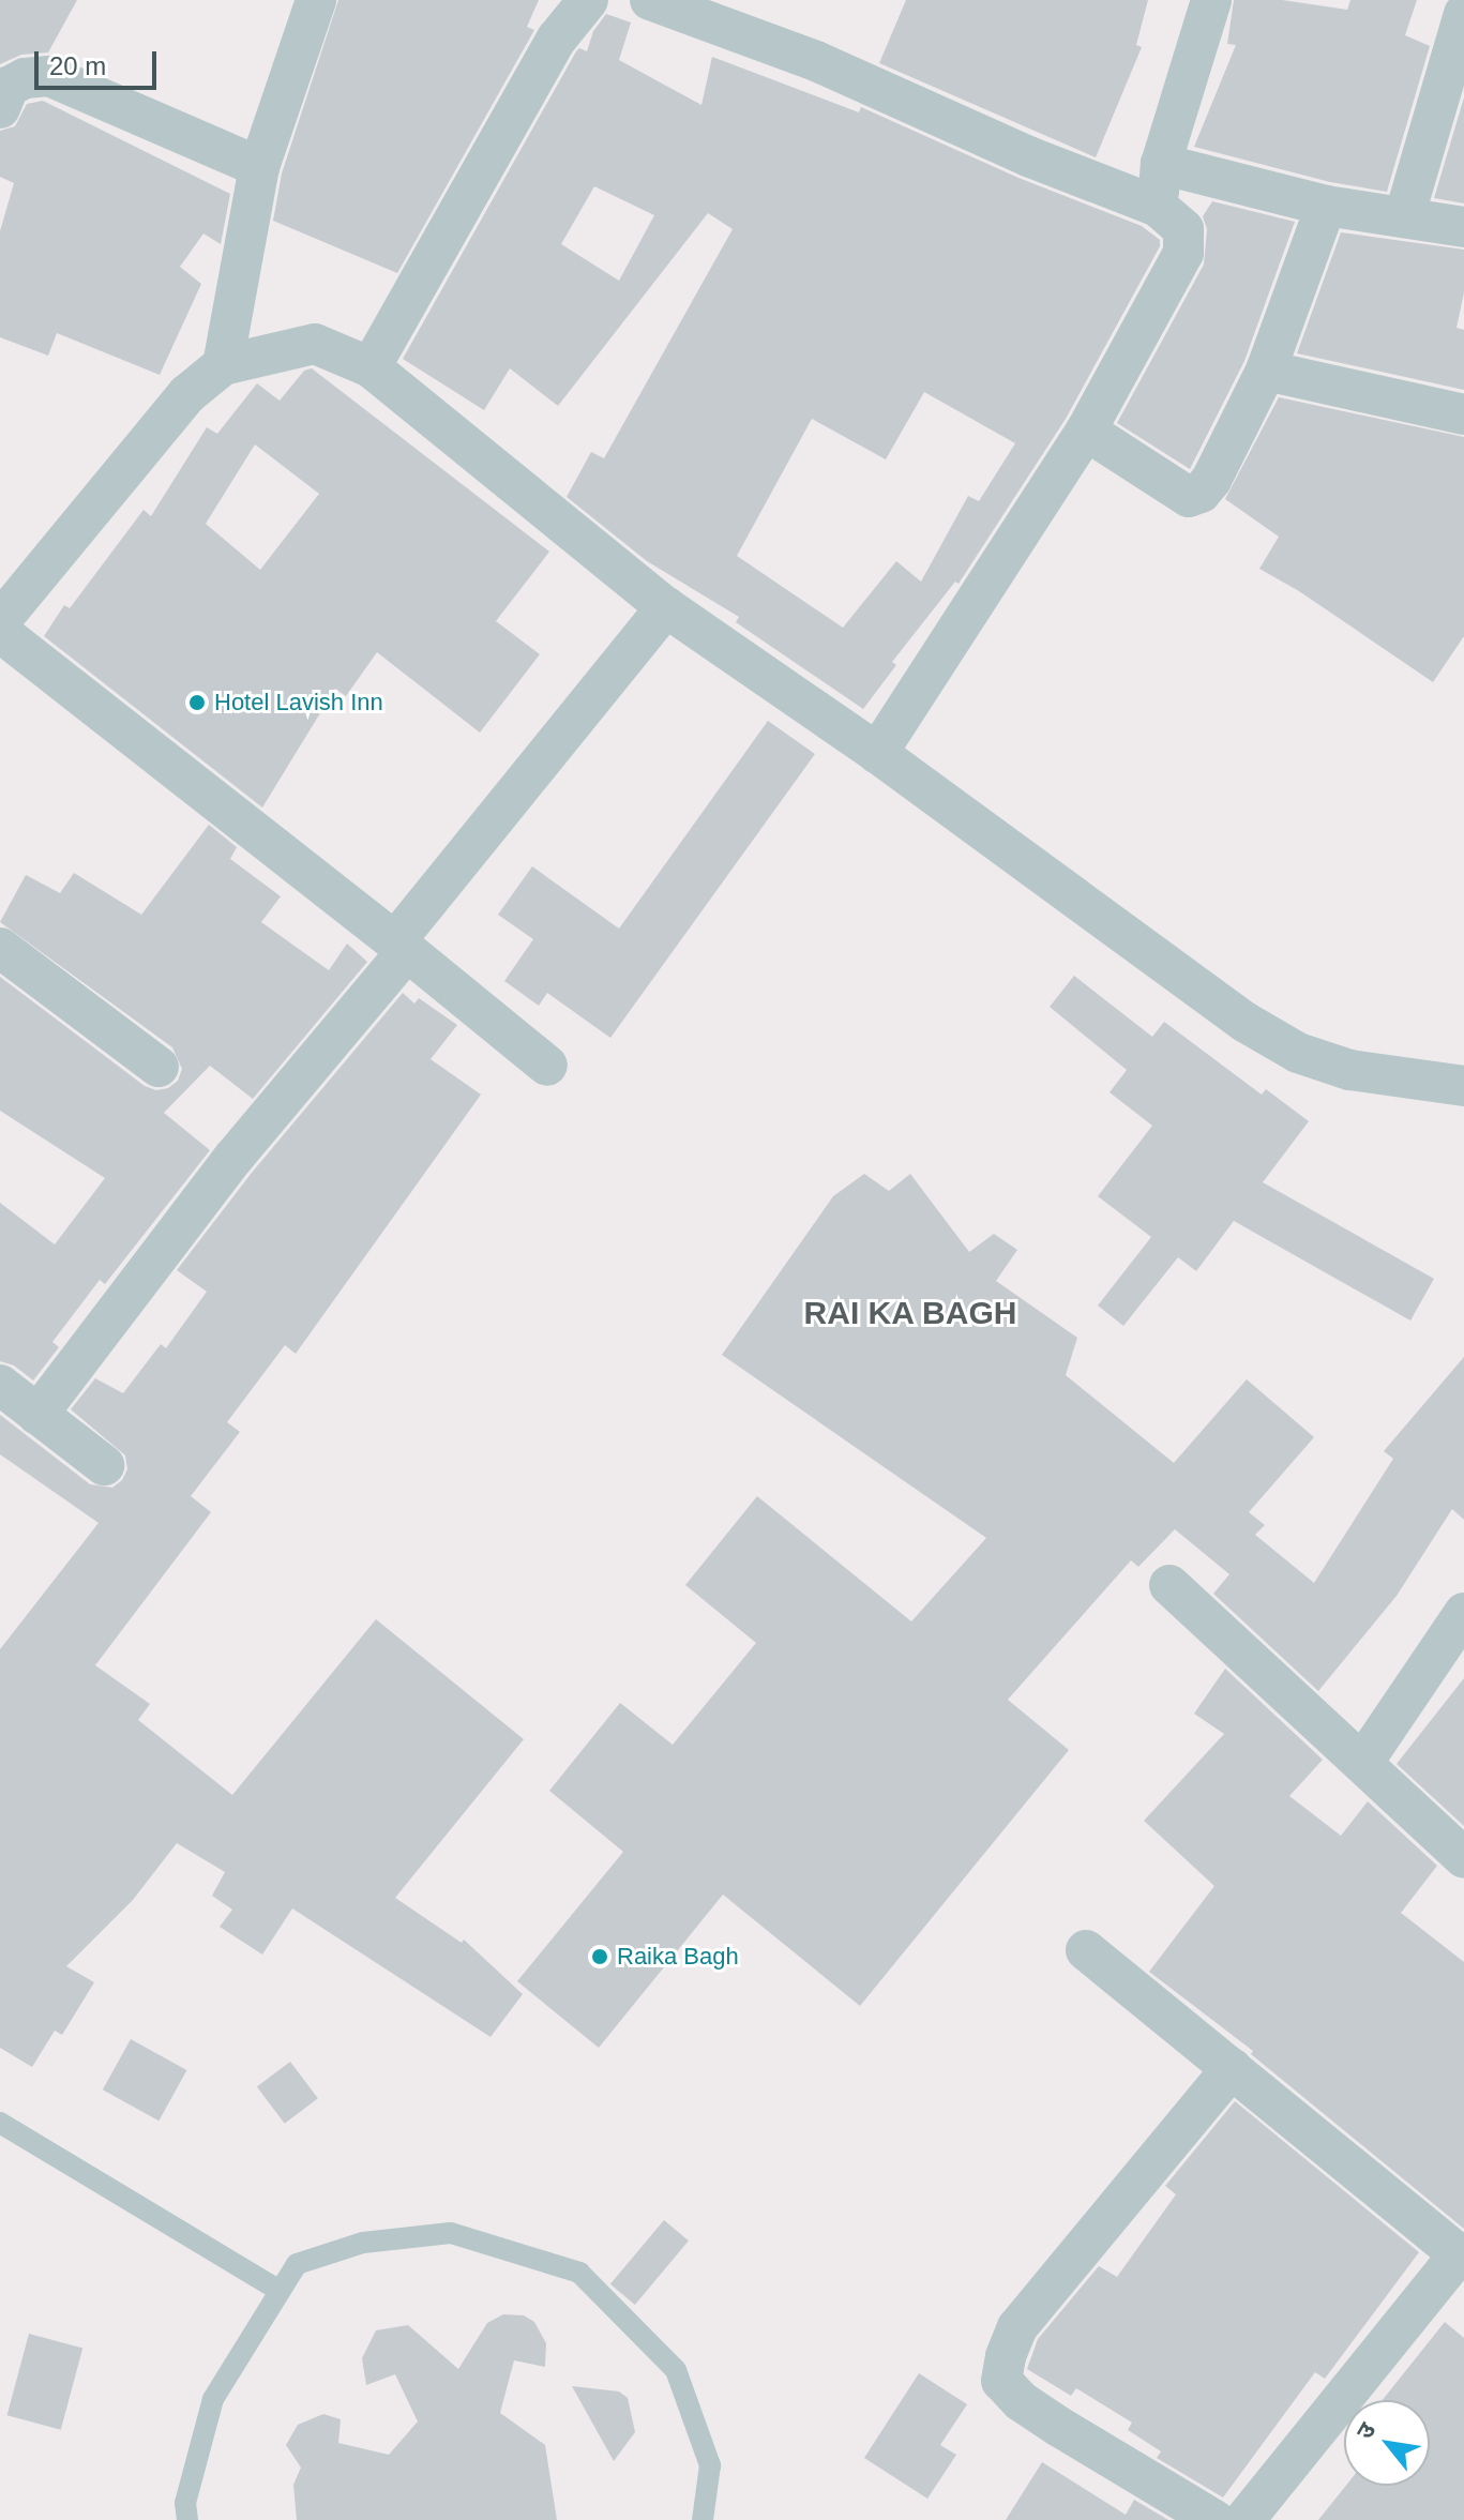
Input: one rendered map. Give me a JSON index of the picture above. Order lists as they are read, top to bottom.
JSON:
{
  "districts": ["RAI KA BAGH"],
  "places": ["Hotel Lavish Inn", "Raika Bagh"],
  "scale_bar": "20 m",
  "north": "top left"
}
